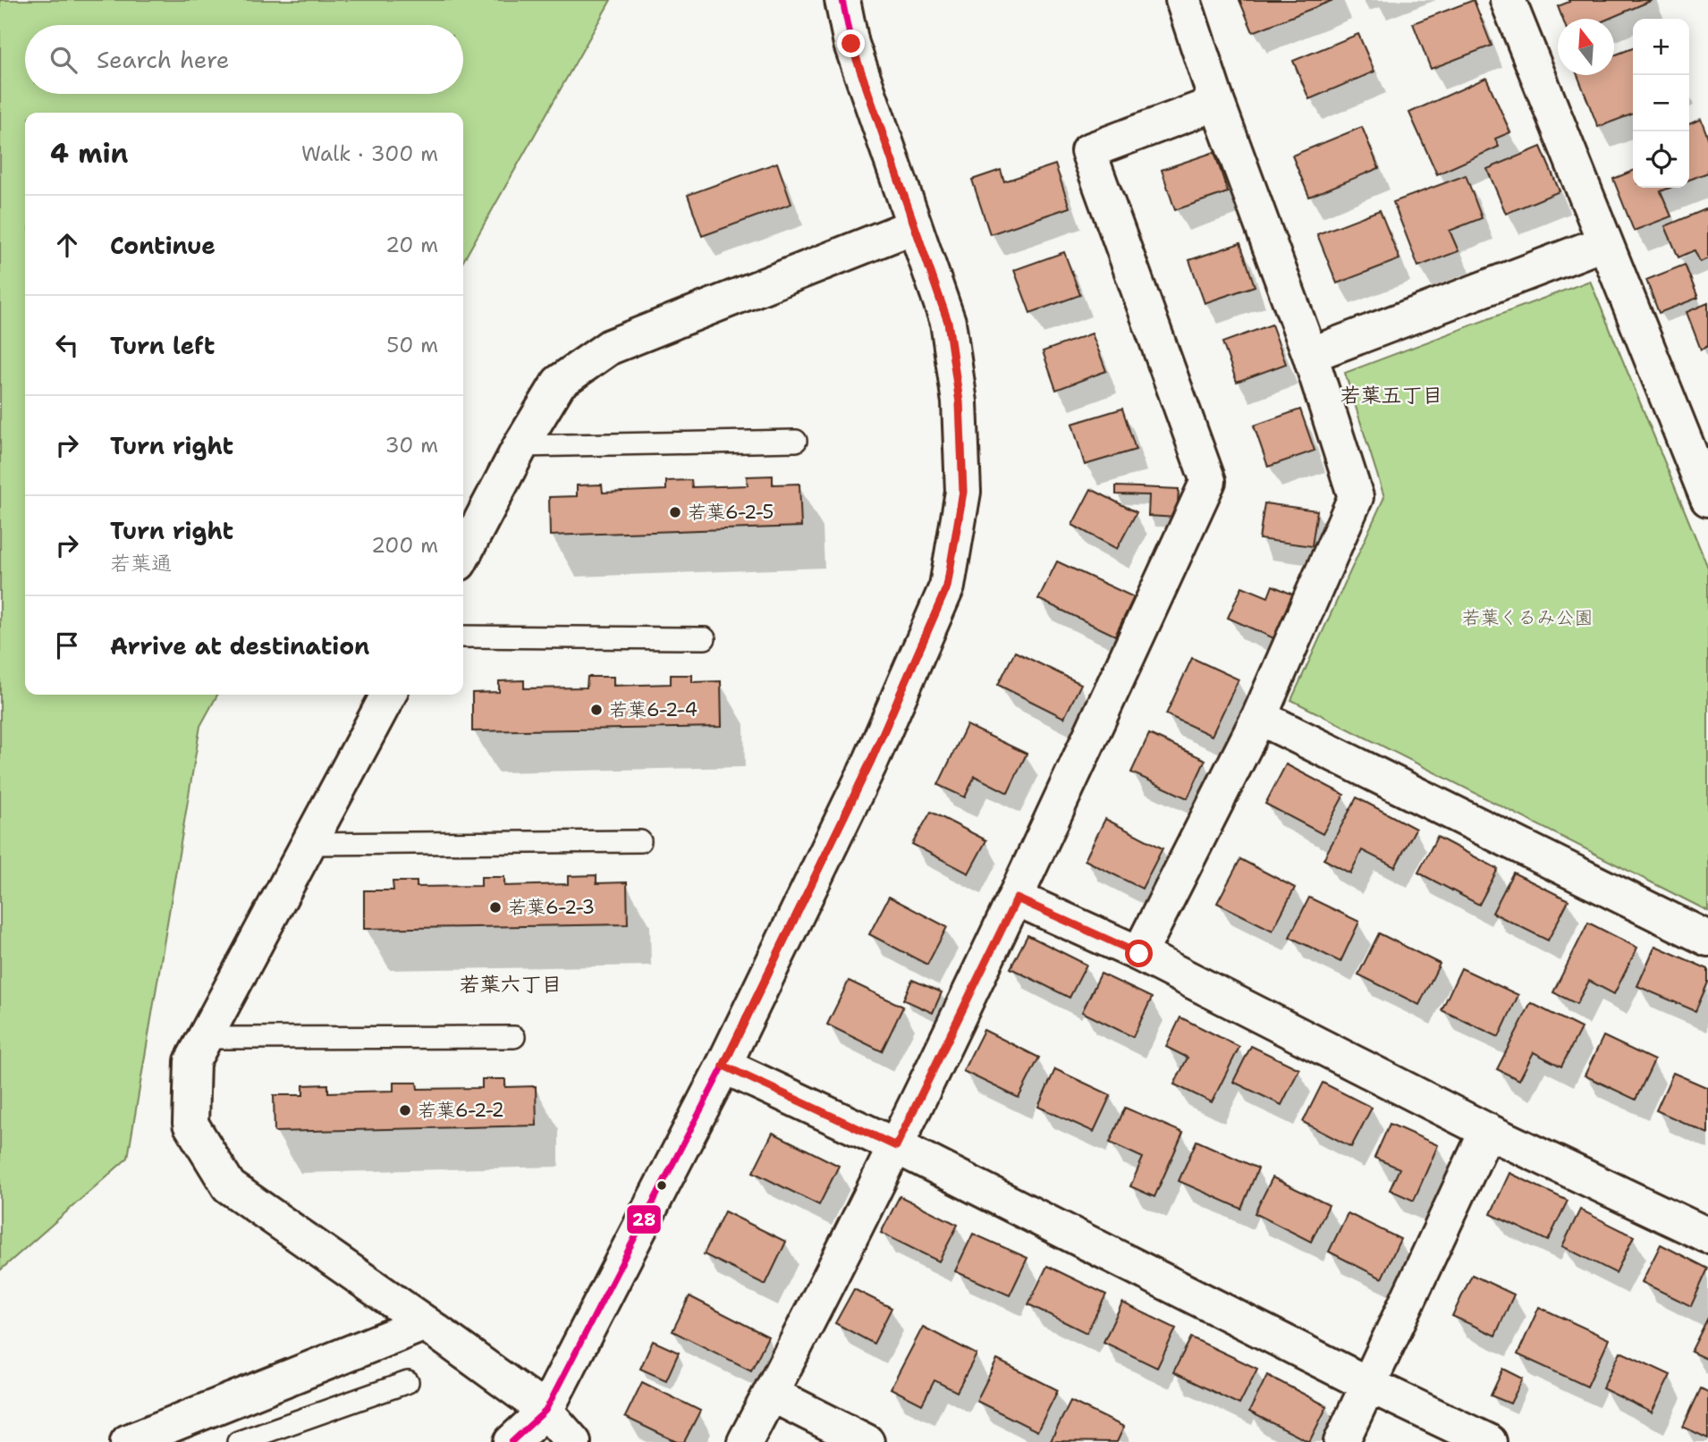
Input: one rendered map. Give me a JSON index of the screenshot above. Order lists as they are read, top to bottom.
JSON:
{
  "districts": ["若葉五丁目", "若葉六丁目"],
  "parks": ["若葉くるみ公園"],
  "places": [
    "若葉6-2-5",
    "若葉6-2-4",
    "若葉6-2-3",
    "若葉6-2-2"
  ],
  "lines": ["transit line 28"],
  "north": "top",
  "page": {
    "map_buttons": ["+", "−"],
    "search": "Search here",
    "heading": ["4 min", "Walk · 300 m"],
    "list": [
      ["Continue", "20 m"],
      ["Turn left", "50 m"],
      ["Turn right", "30 m"],
      ["Turn right", "若葉通", "200 m"],
      "Arrive at destination"
    ]
  }
}
